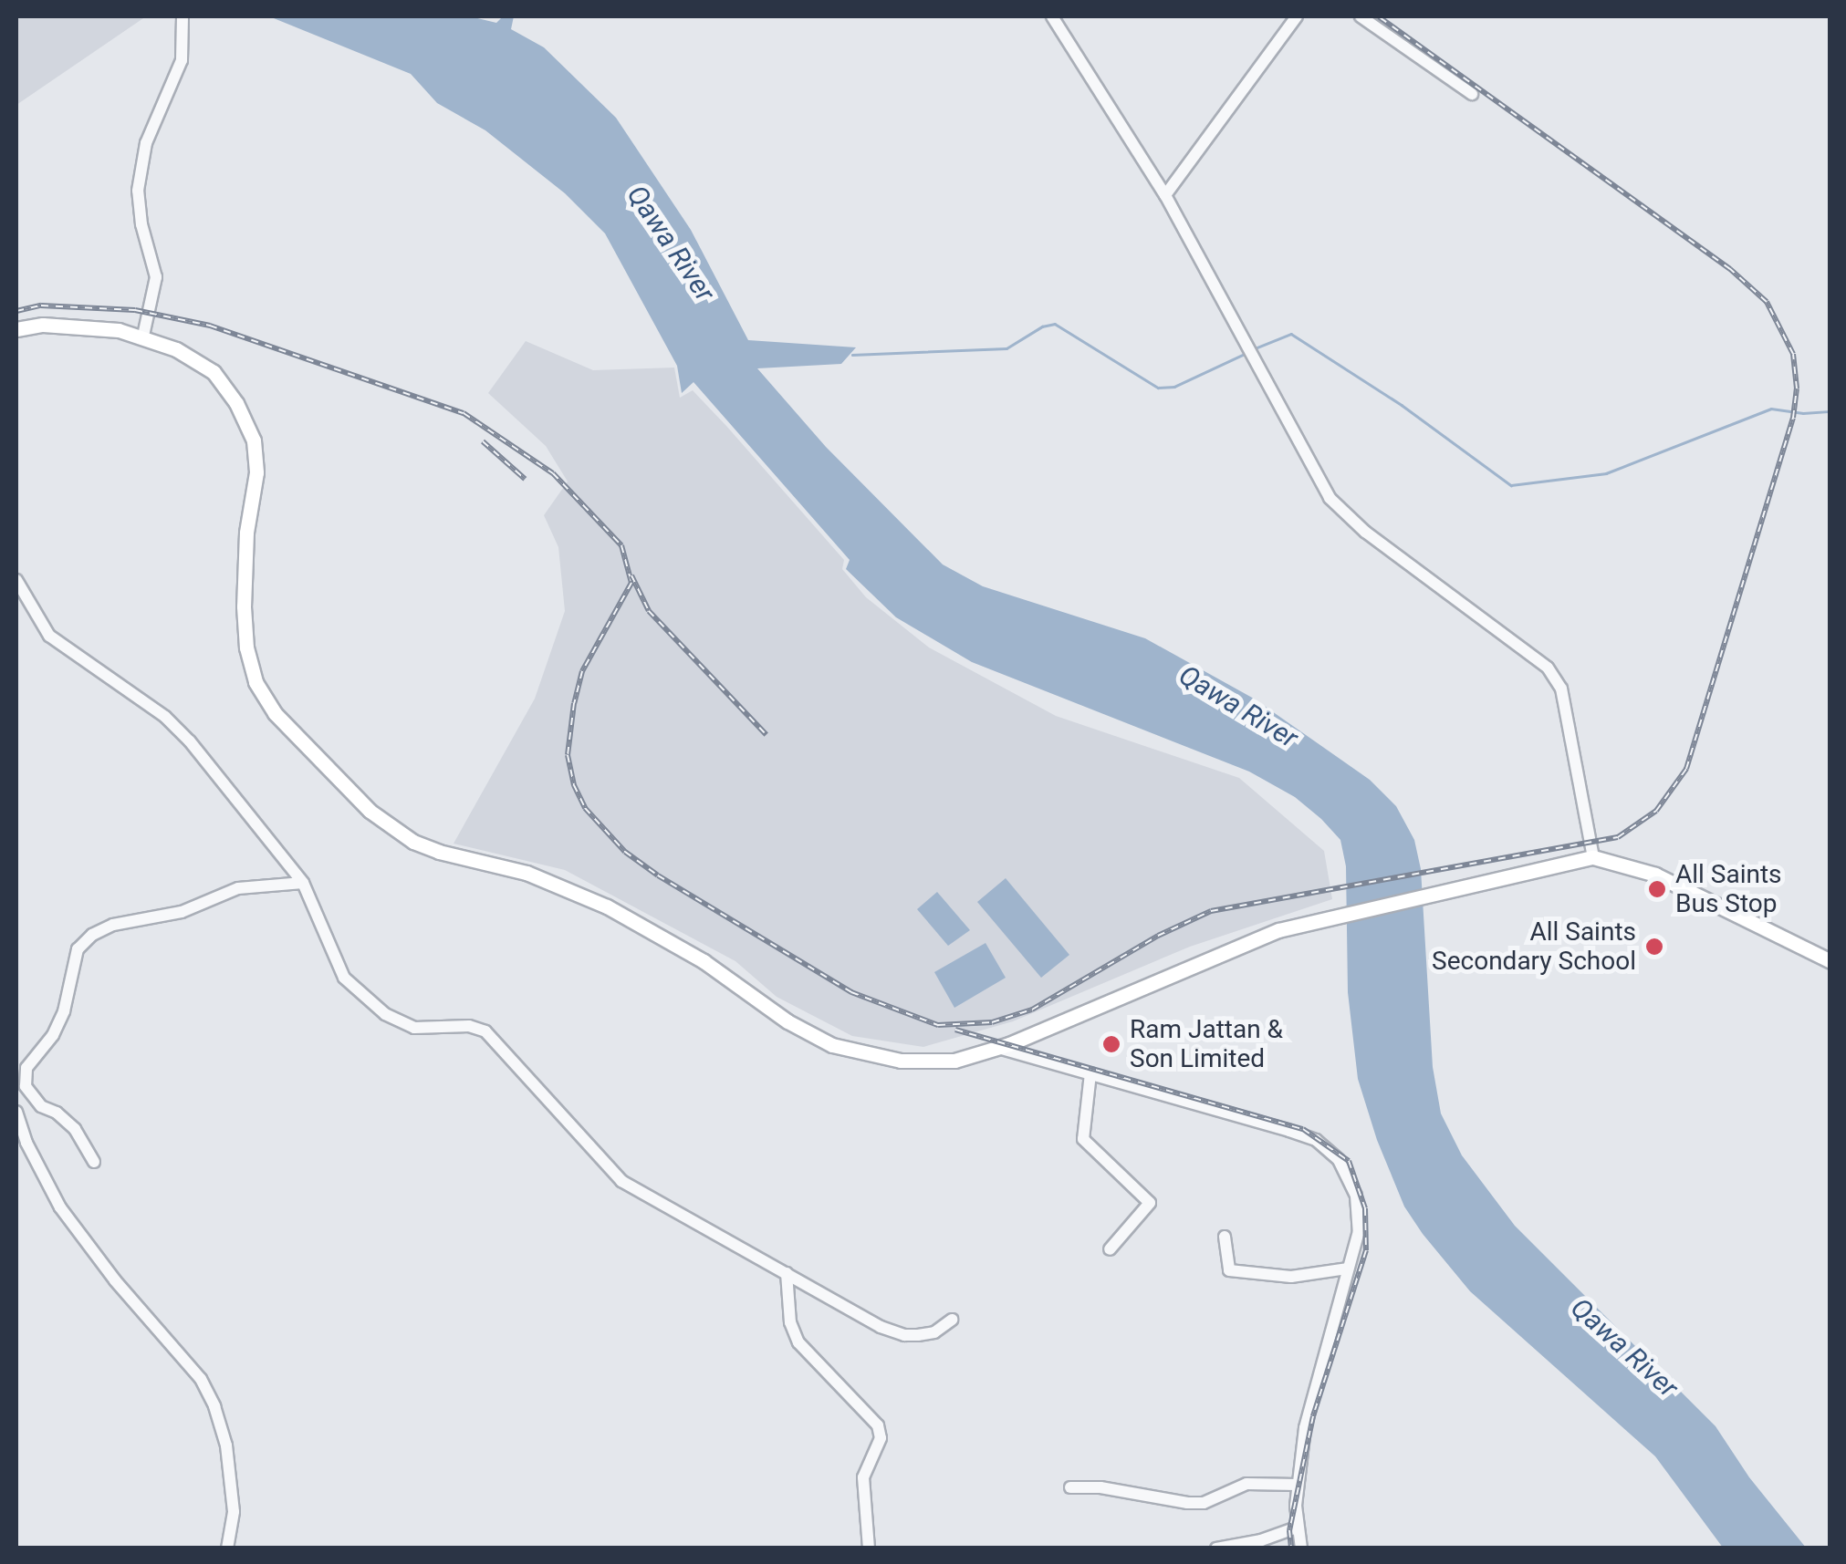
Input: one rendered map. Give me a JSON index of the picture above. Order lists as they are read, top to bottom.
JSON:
{
  "water": ["Qawa River"],
  "places": ["All Saints Bus Stop", "All Saints Secondary School", "Ram Jattan & Son Limited"]
}
